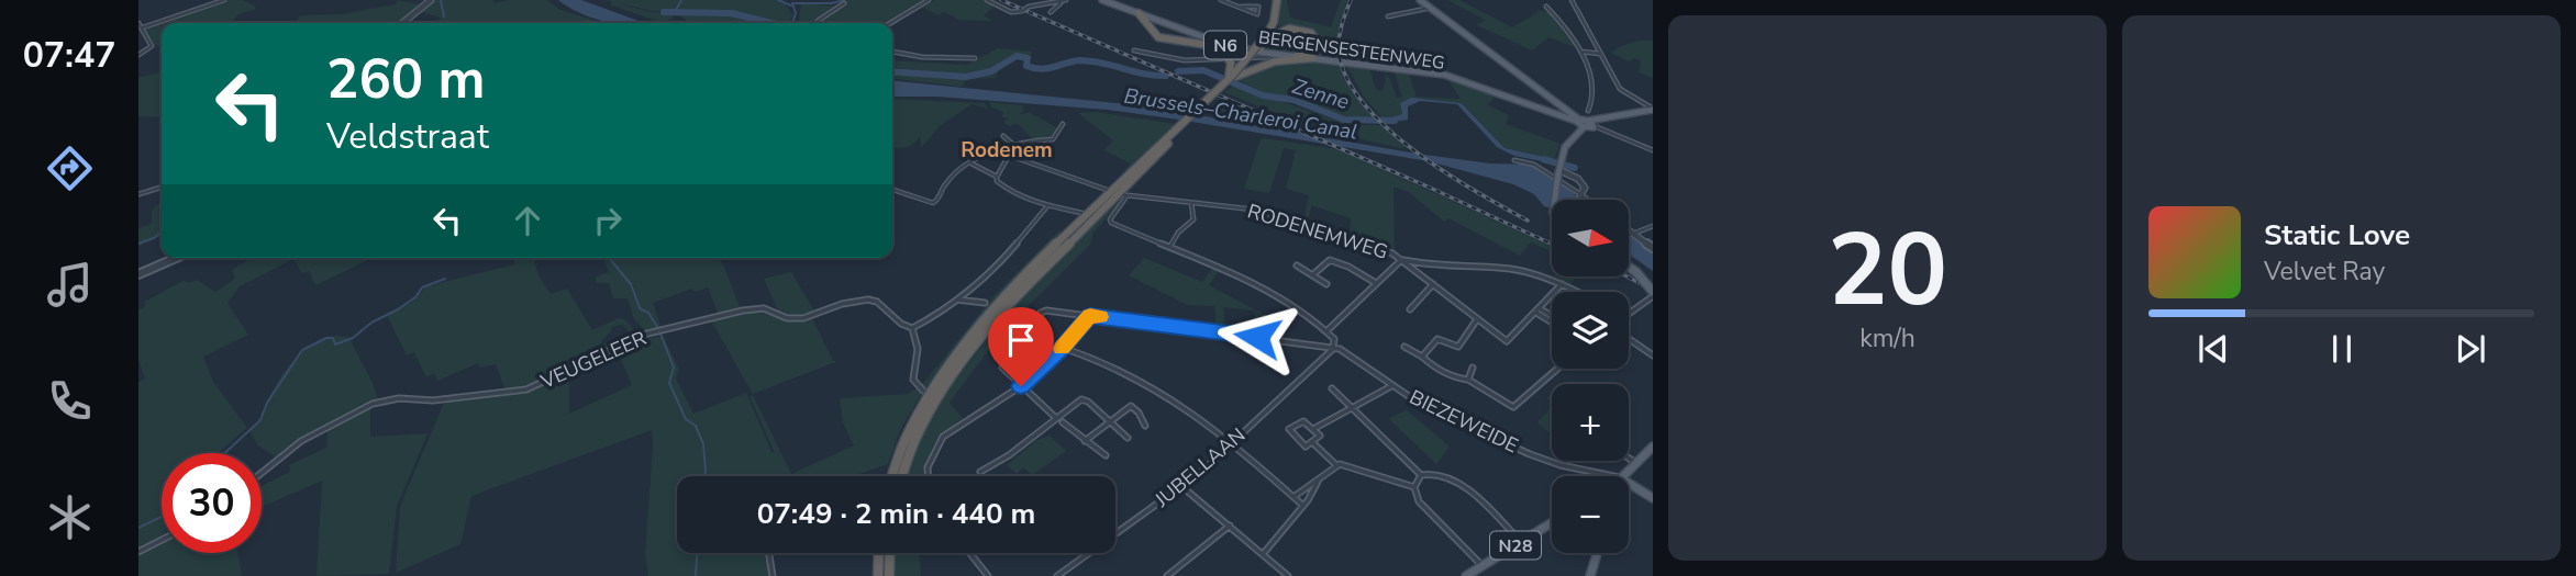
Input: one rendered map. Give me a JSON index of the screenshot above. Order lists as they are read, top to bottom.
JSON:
{
  "streets": {
    "main road": ["N6", "BERGENSESTEENWEG", "N28"],
    "street": [
      "RODENEMWEG",
      "VEUGELEER",
      "BIEZEWEIDE",
      "JUBELLAAN"
    ]
  },
  "crossings": [
    ["BIEZEWEIDE", "JUBELLAAN"]
  ],
  "districts": ["Rodenem"],
  "water": ["Zenne", "Brussels–Charleroi Canal"],
  "north": "right",
  "page": {
    "tabs": "07:47",
    "tile": ["20", "km/h"],
    "turn": ["260 m", "Veldstraat"],
    "map_buttons": ["+", "−"],
    "song": ["Static Love", "Velvet Ray"],
    "limit": "30",
    "trip": "07:49 · 2 min · 440 m"
  }
}
